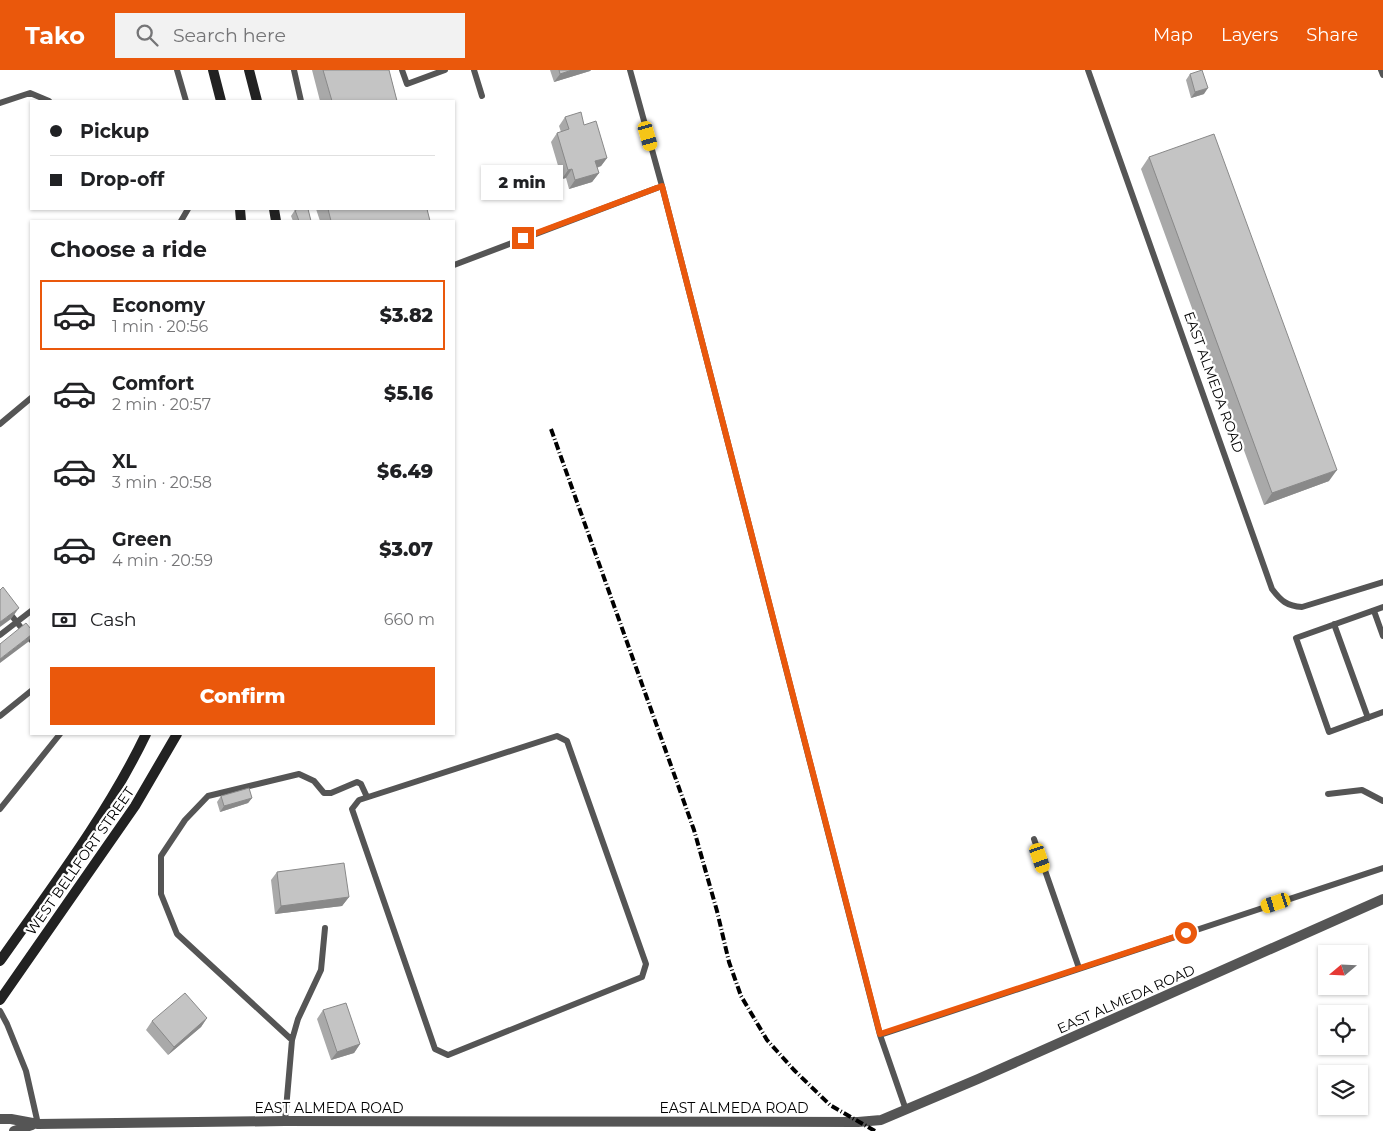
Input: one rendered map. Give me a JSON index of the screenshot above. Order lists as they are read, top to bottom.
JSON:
{
  "streets": {
    "main road": ["WEST BELLFORT STREET"],
    "street": ["EAST ALMEDA ROAD"]
  },
  "north": "left",
  "page": {
    "header": "Tako",
    "search": "Search here",
    "nav": ["Map", "Layers", "Share"],
    "banner": ["Pickup", "Drop-off"],
    "bubble": "2 min",
    "heading": "Choose a ride",
    "list": [
      {
        "name": "Economy",
        "note": "1 min · 20:56",
        "value": "$3.82"
      },
      {
        "name": "Comfort",
        "note": "2 min · 20:57",
        "value": "$5.16"
      },
      {
        "name": "XL",
        "note": "3 min · 20:58",
        "value": "$6.49"
      },
      {
        "name": "Green",
        "note": "4 min · 20:59",
        "value": "$3.07"
      }
    ],
    "pay": ["Cash", "660 m"],
    "buttons": "Confirm"
  }
}
